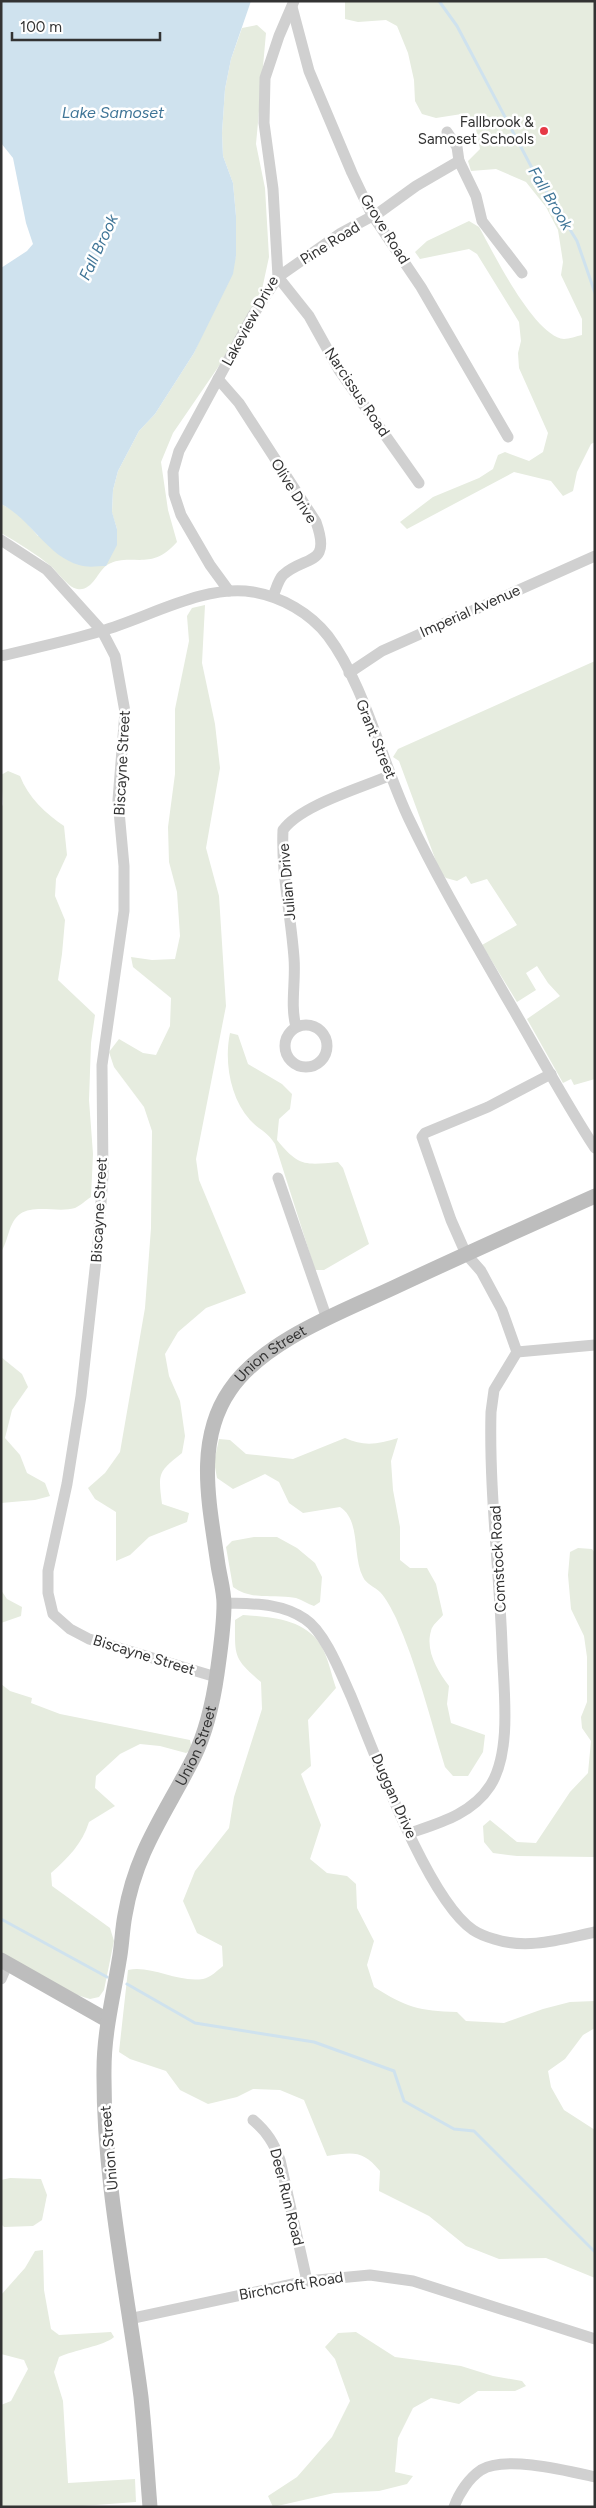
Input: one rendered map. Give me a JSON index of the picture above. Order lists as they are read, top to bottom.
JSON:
{
  "streets": {
    "street": [
      "Grove Road",
      "Pine Road",
      "Lakeview Drive",
      "Narcissus Road",
      "Olive Drive",
      "Imperial Avenue",
      "Grant Street",
      "Biscayne Street",
      "Julian Drive",
      "Union Street",
      "Comstock Road",
      "Duggan Drive",
      "Deer Run Road",
      "Birchcroft Road"
    ]
  },
  "crossings": [
    ["Grove Road", "Pine Road"],
    ["Grove Road", "Lakeview Drive"],
    ["Pine Road", "Lakeview Drive"],
    ["Pine Road", "Narcissus Road"],
    ["Lakeview Drive", "Narcissus Road"],
    ["Lakeview Drive", "Olive Drive"],
    ["Lakeview Drive", "Grant Street"],
    ["Olive Drive", "Grant Street"],
    ["Imperial Avenue", "Grant Street"],
    ["Grant Street", "Biscayne Street"],
    ["Grant Street", "Julian Drive"],
    ["Biscayne Street", "Union Street"],
    ["Union Street", "Duggan Drive"],
    ["Union Street", "Birchcroft Road"],
    ["Comstock Road", "Duggan Drive"],
    ["Deer Run Road", "Birchcroft Road"]
  ],
  "water": ["Lake Samoset", "Fall Brook"],
  "places": ["Fallbrook & Samoset Schools"],
  "scale_bar": "100 m"
}
